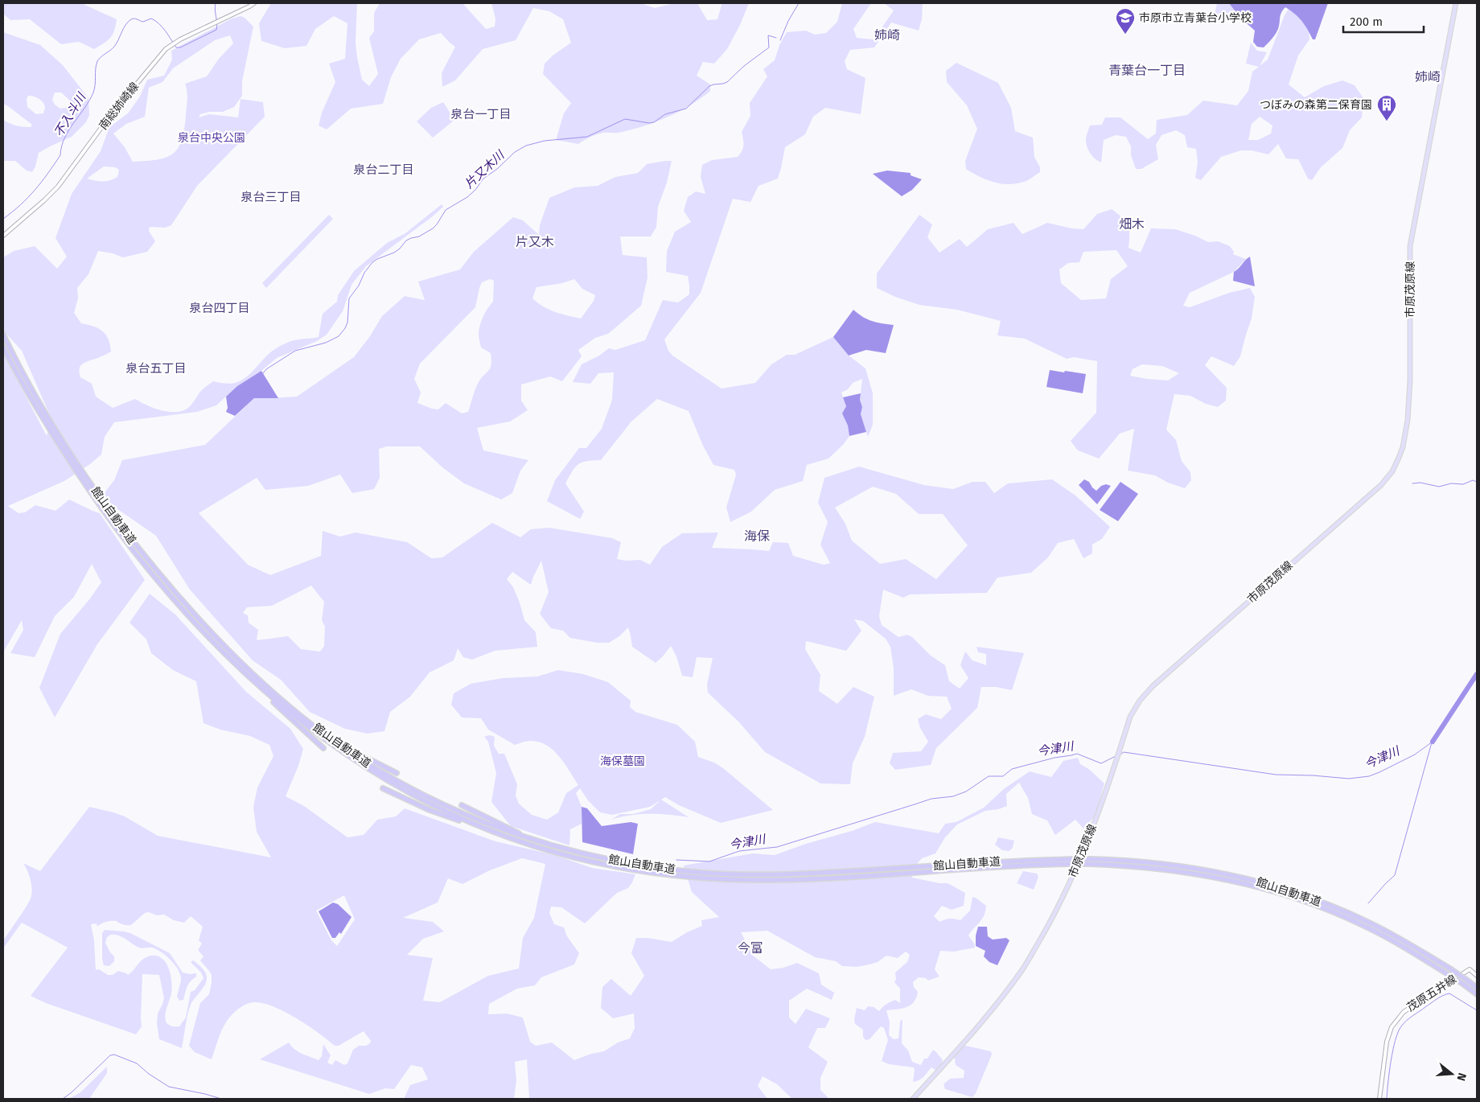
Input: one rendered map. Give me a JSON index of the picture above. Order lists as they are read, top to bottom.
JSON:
{
  "streets": {
    "highway": ["館山自動車道"],
    "main road": ["南総姉崎線", "市原茂原線", "茂原五井線"]
  },
  "districts": [
    "姉崎",
    "青葉台一丁目",
    "姉崎",
    "泉台一丁目",
    "泉台二丁目",
    "泉台三丁目",
    "畑木",
    "片又木",
    "泉台四丁目",
    "泉台五丁目",
    "海保",
    "今富"
  ],
  "water": ["不入斗川", "片又木川", "今津川"],
  "parks": ["泉台中央公園", "海保墓園"],
  "places": {
    "school or university": ["市原市立青葉台小学校"],
    "building": ["つぼみの森第二保育園"]
  },
  "scale_bar": "200 m",
  "north": "right"
}
